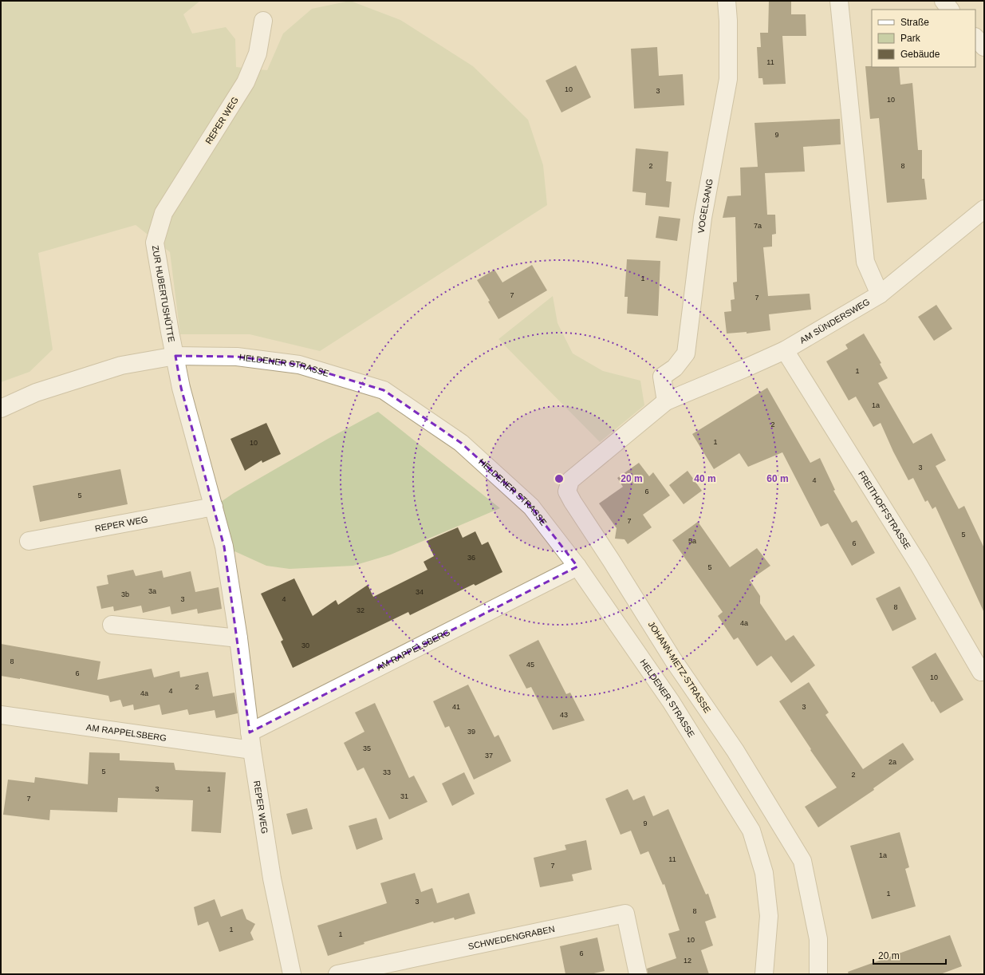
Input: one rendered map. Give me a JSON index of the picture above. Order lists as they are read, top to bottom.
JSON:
{
  "streets": {
    "street": [
      "REPER WEG",
      "VOGELSANG",
      "ZUR HUBERTUSHÜTTE",
      "AM SÜNDERSWEG",
      "HELDENER STRASSE",
      "FREITHOFFSTRASSE",
      "AM RAPPELSBERG",
      "JOHANN-METZ-STRASSE",
      "SCHWEDENGRABEN"
    ]
  },
  "crossings": [
    ["REPER WEG", "ZUR HUBERTUSHÜTTE"],
    ["REPER WEG", "HELDENER STRASSE"],
    ["REPER WEG", "AM RAPPELSBERG"],
    ["VOGELSANG", "AM SÜNDERSWEG"],
    ["VOGELSANG", "JOHANN-METZ-STRASSE"],
    ["ZUR HUBERTUSHÜTTE", "HELDENER STRASSE"],
    ["AM SÜNDERSWEG", "FREITHOFFSTRASSE"],
    ["AM SÜNDERSWEG", "JOHANN-METZ-STRASSE"],
    ["HELDENER STRASSE", "AM RAPPELSBERG"]
  ],
  "house_numbers": [
    "11",
    "10",
    "3",
    "10",
    "9",
    "2",
    "8",
    "7a",
    "1",
    "7",
    "7",
    "1",
    "1a",
    "2",
    "1",
    "10",
    "3",
    "4",
    "6",
    "5",
    "7",
    "5",
    "5a",
    "6",
    "36",
    "5",
    "3a",
    "34",
    "3b",
    "3",
    "4",
    "8",
    "32",
    "4a",
    "30",
    "8",
    "45",
    "6",
    "10",
    "2",
    "4",
    "4a",
    "41",
    "3",
    "43",
    "39",
    "35",
    "37",
    "2a",
    "5",
    "33",
    "2",
    "3",
    "1",
    "31",
    "7",
    "9",
    "1a",
    "11",
    "7",
    "1",
    "3",
    "8",
    "1",
    "1",
    "10",
    "6",
    "12"
  ],
  "legend": ["Straße", "Park", "Gebäude"],
  "scale_bar": "20 m",
  "rings": ["20 m", "40 m", "60 m"]
}
